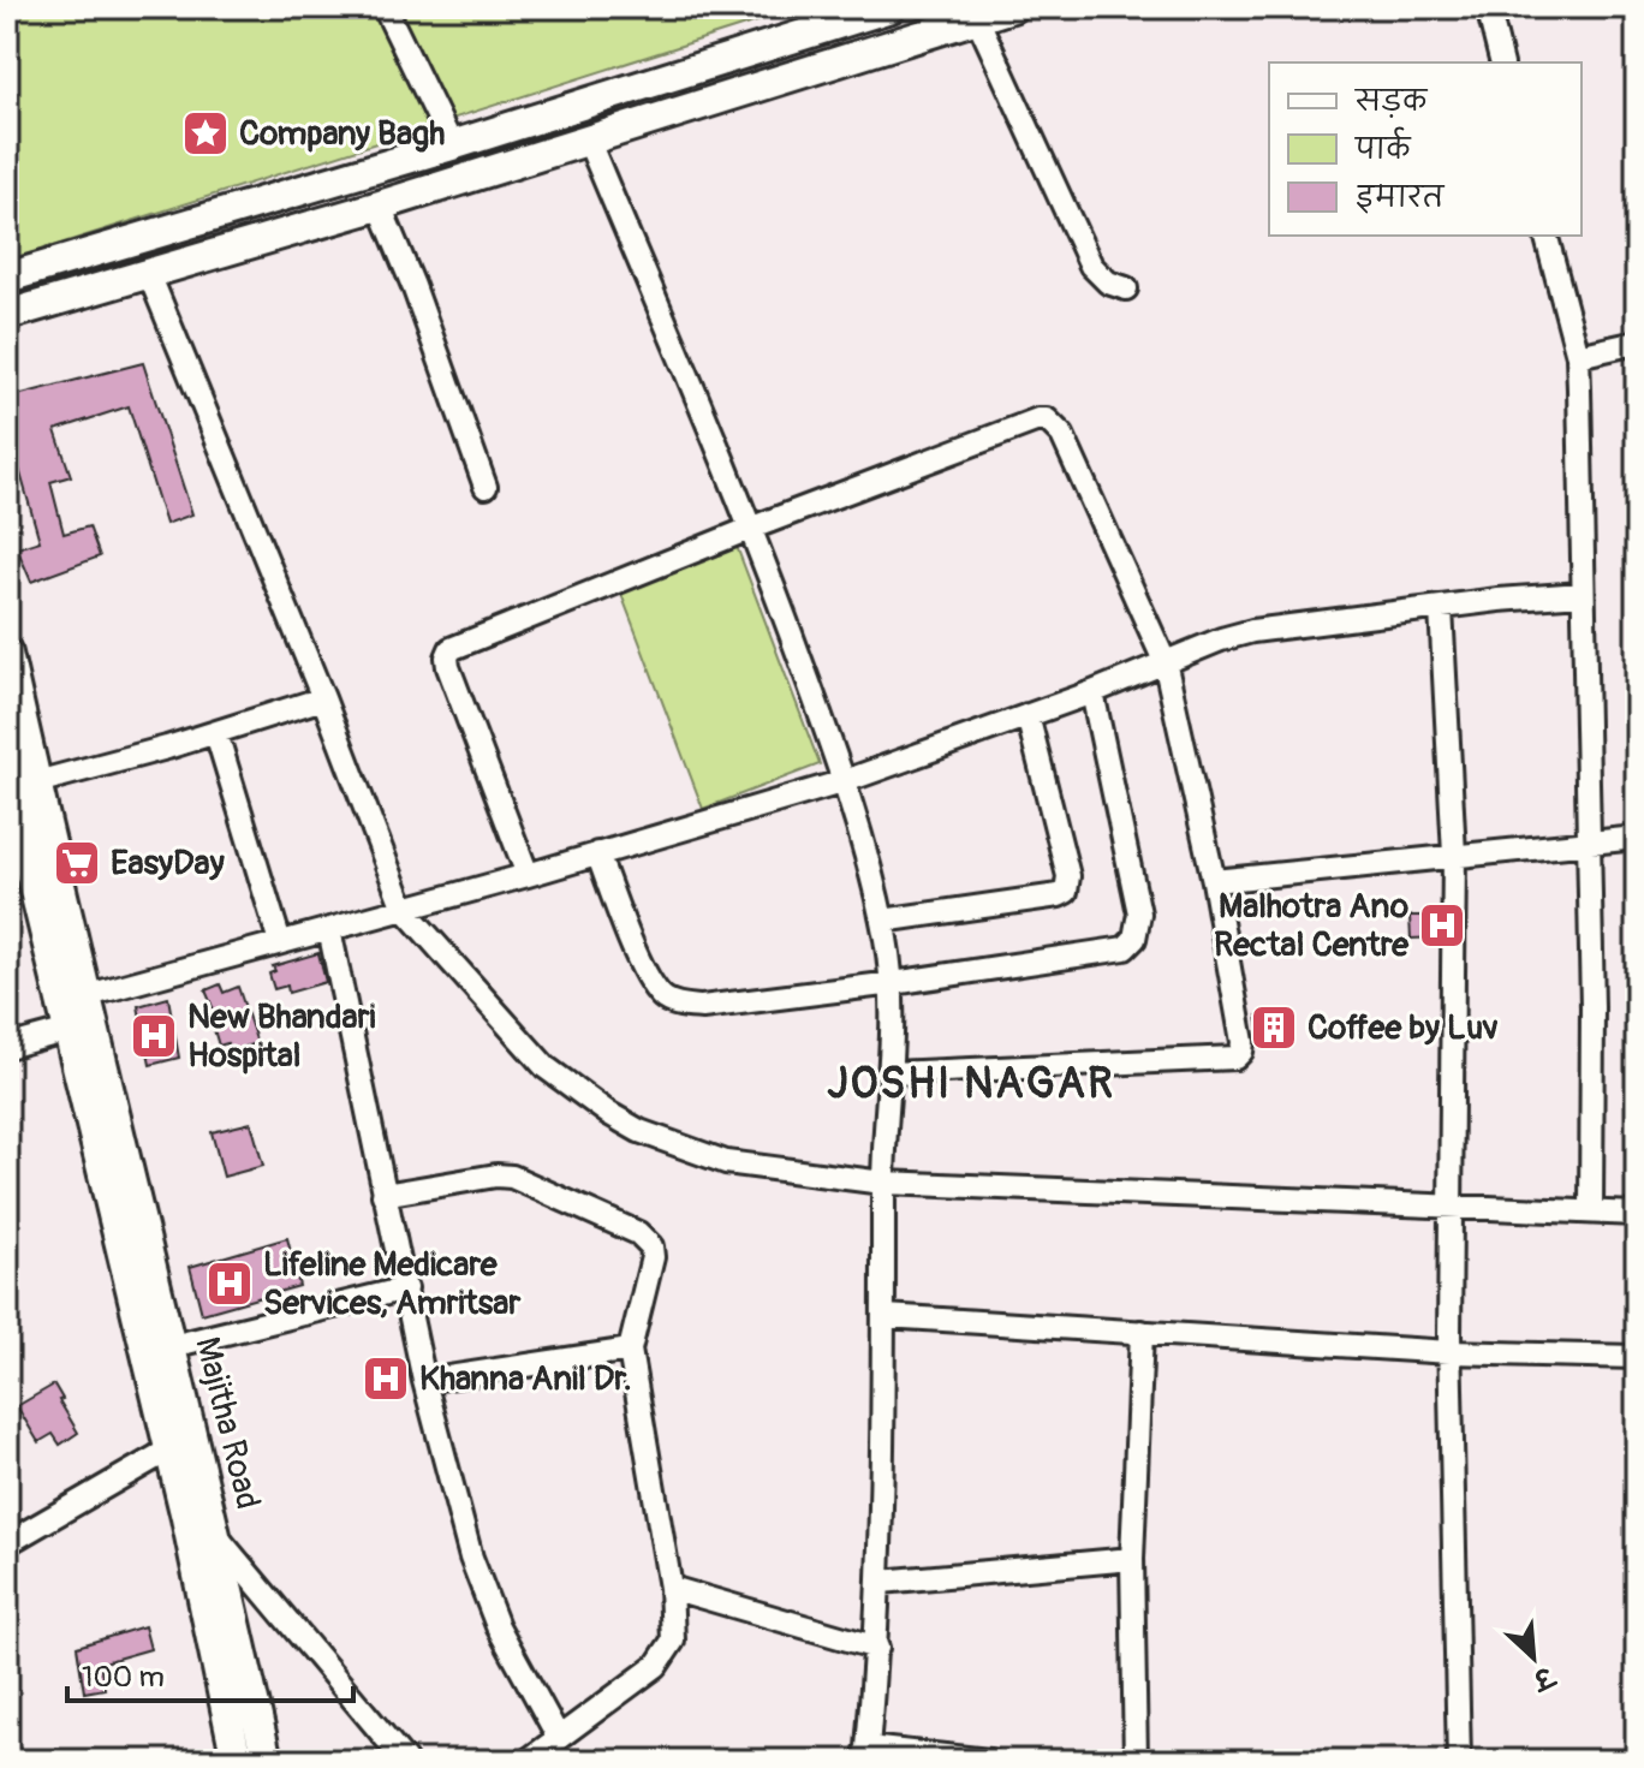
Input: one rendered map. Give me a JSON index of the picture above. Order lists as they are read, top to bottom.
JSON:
{
  "streets": {
    "main road": ["Majitha Road"]
  },
  "districts": ["JOSHI NAGAR"],
  "places": {
    "place": ["Company Bagh"],
    "supermarket": ["EasyDay"],
    "hospital": [
      "Malhotra Ano Rectal Centre",
      "New Bhandari Hospital",
      "Lifeline Medicare Services, Amritsar",
      "Khanna Anil Dr."
    ],
    "building": ["Coffee by Luv"]
  },
  "legend": ["सड़क", "पार्क", "इमारत"],
  "scale_bar": "100 m",
  "north": "bottom right"
}
